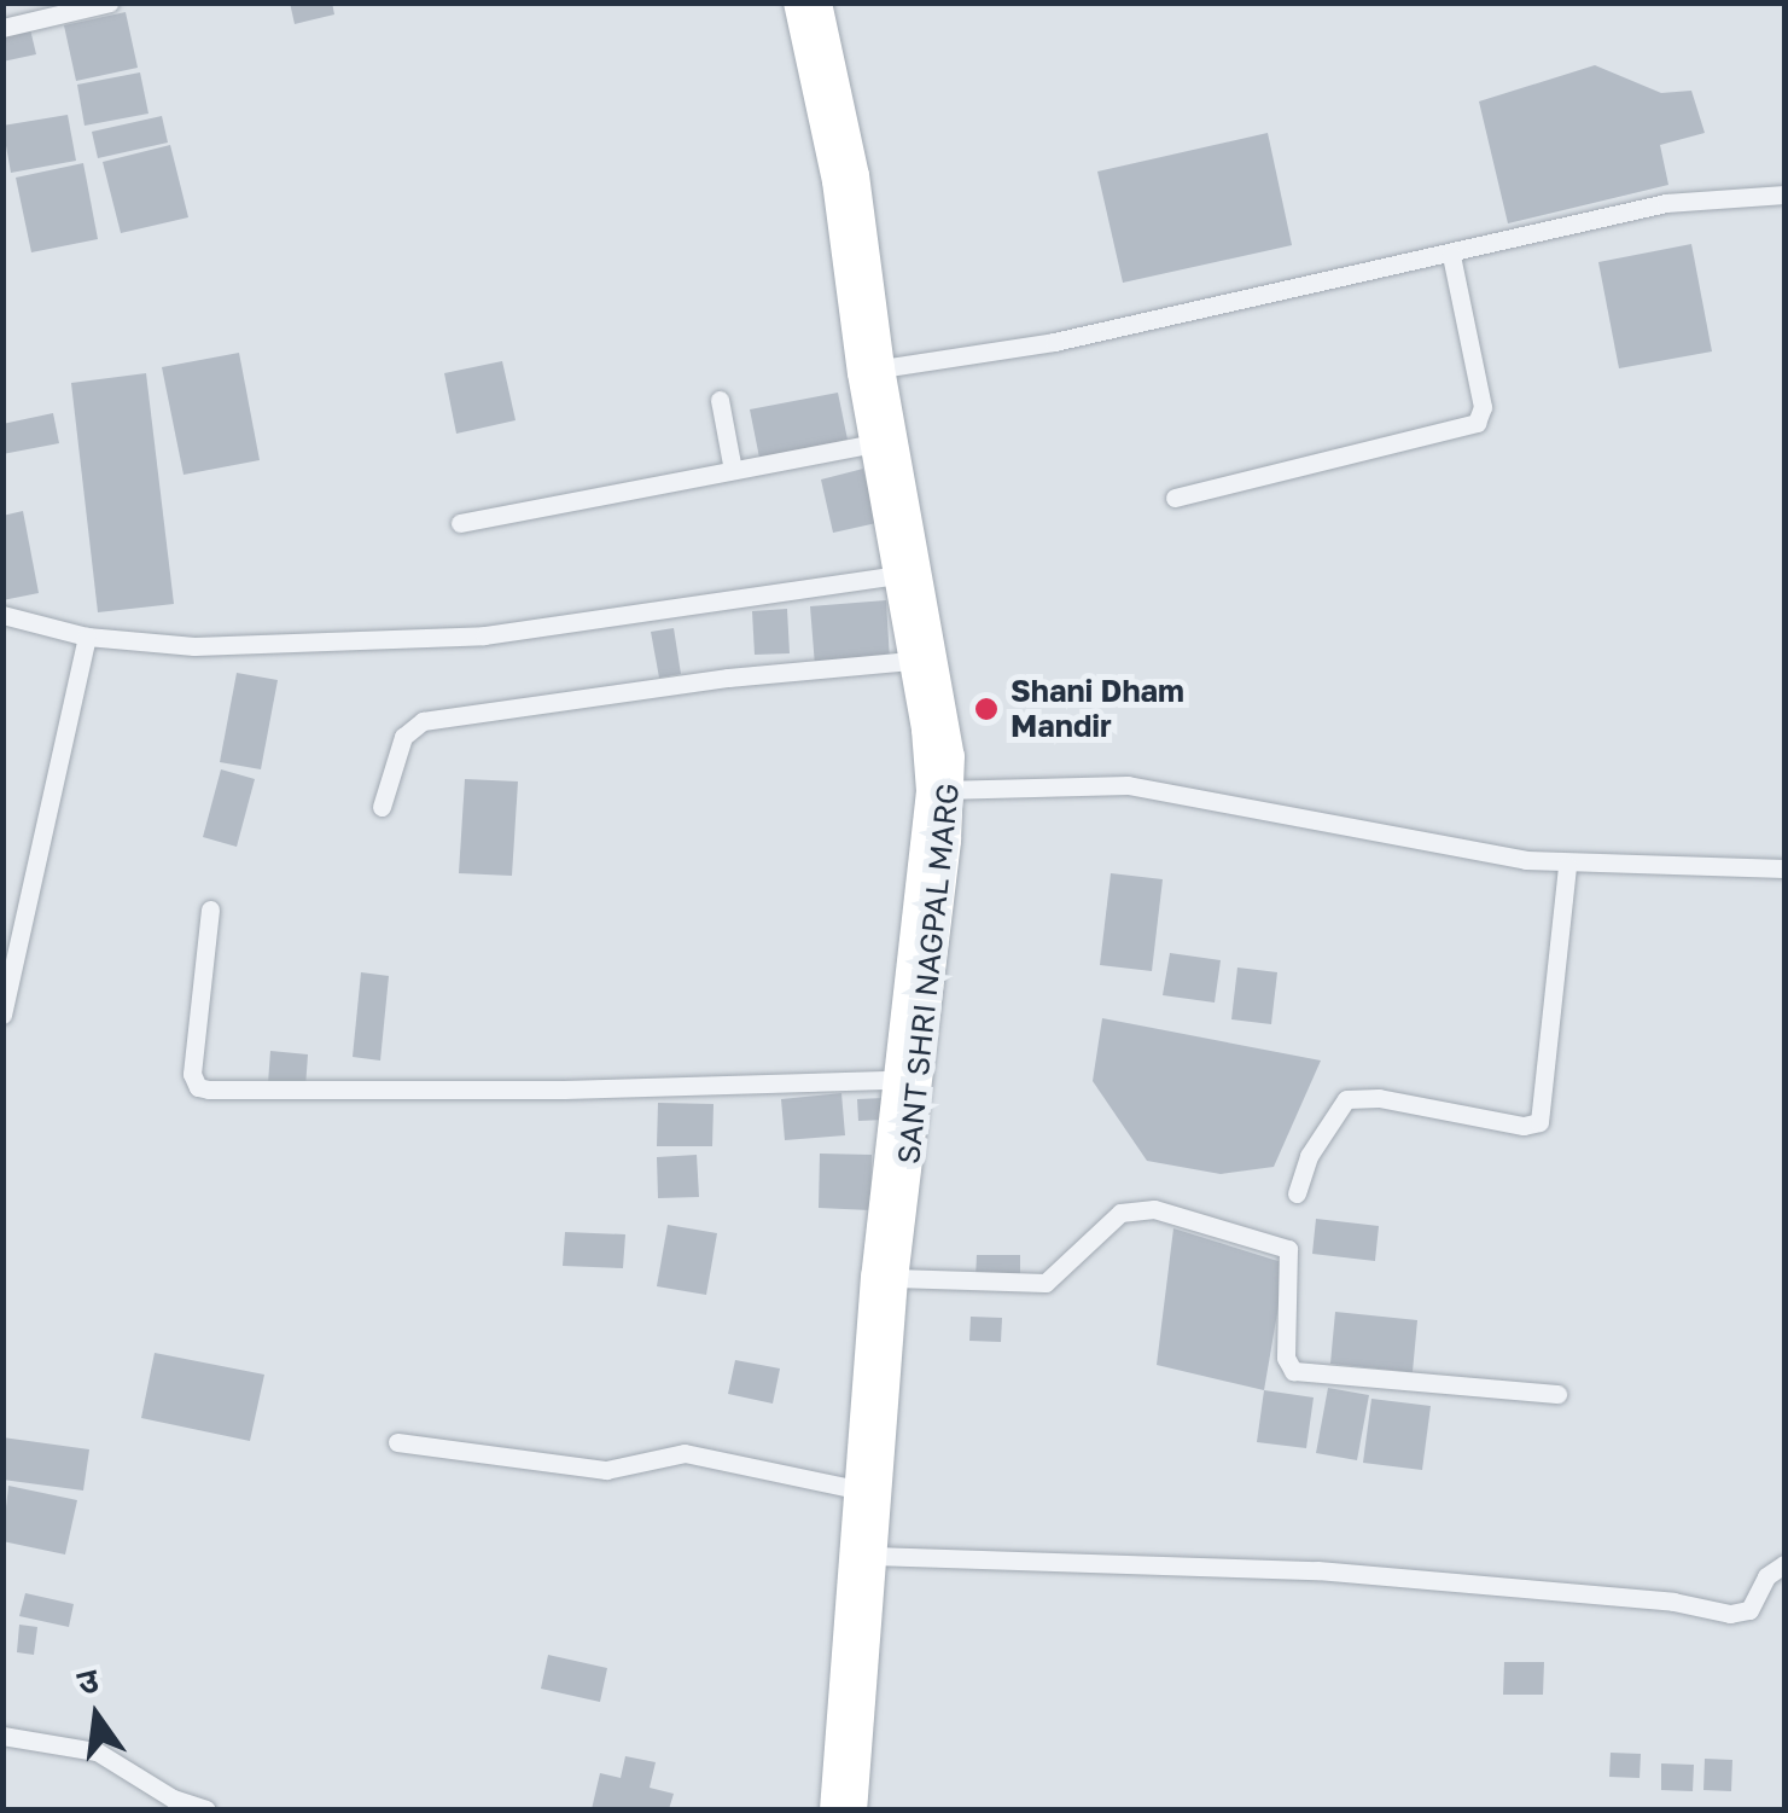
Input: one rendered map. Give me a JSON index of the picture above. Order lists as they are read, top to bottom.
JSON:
{
  "streets": {
    "main road": ["SANT SHRI NAGPAL MARG"]
  },
  "places": ["Shani Dham Mandir"],
  "north": "top"
}
